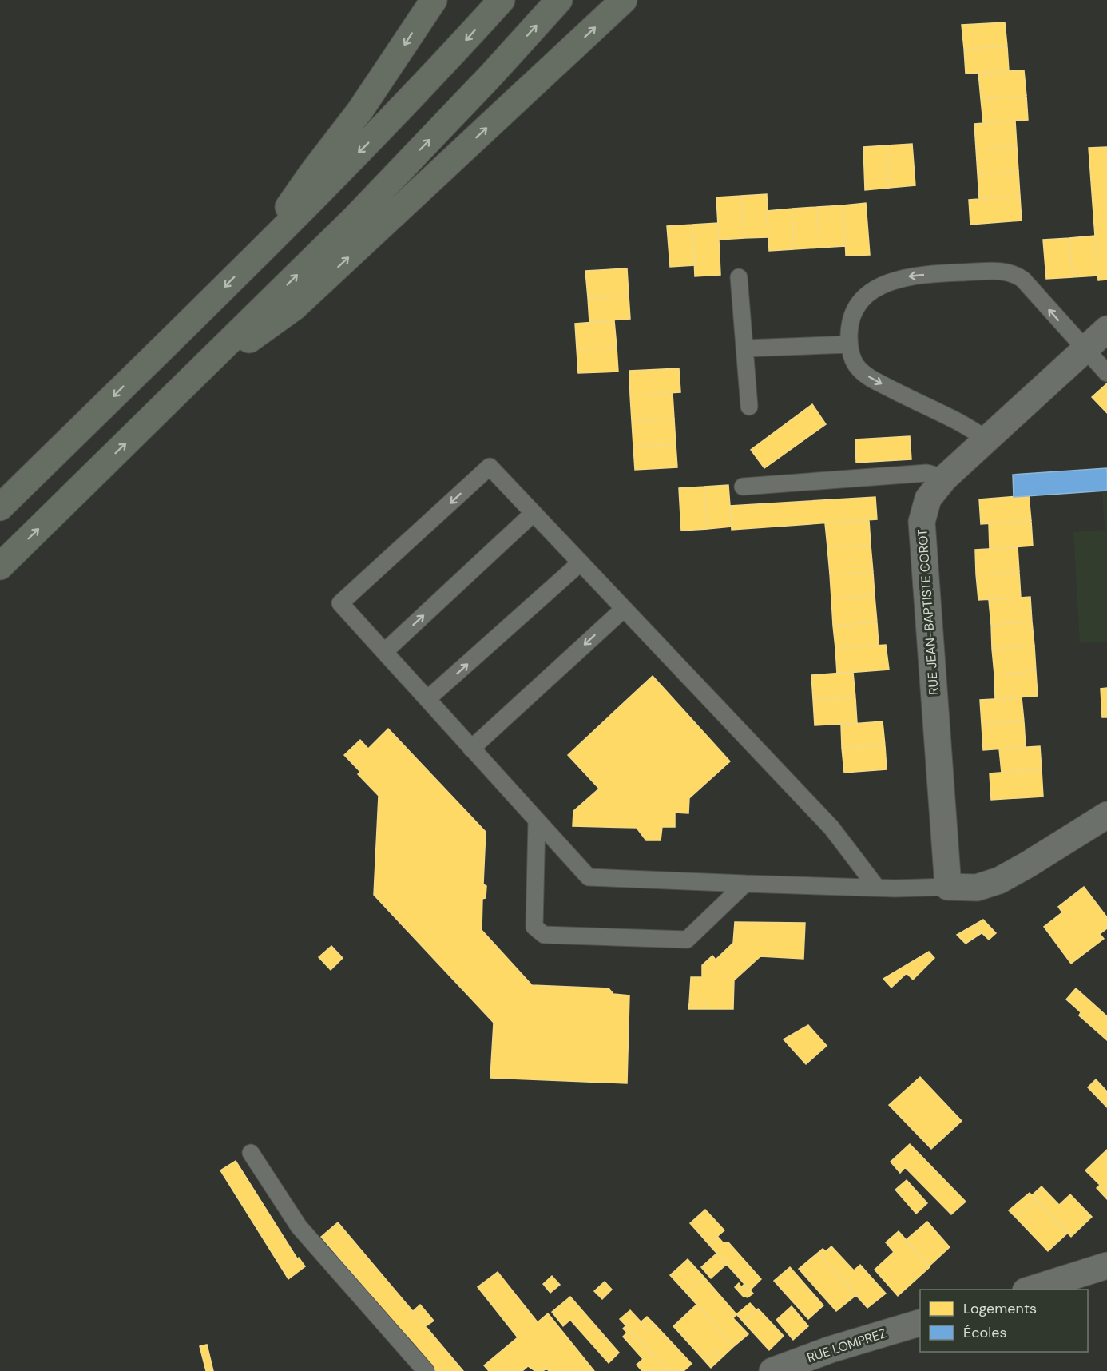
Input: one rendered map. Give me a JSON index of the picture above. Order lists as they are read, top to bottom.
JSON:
{
  "streets": {
    "street": ["RUE JEAN-BAPTISTE COROT", "RUE LOMPREZ"]
  },
  "legend": ["Logements", "Écoles"]
}
